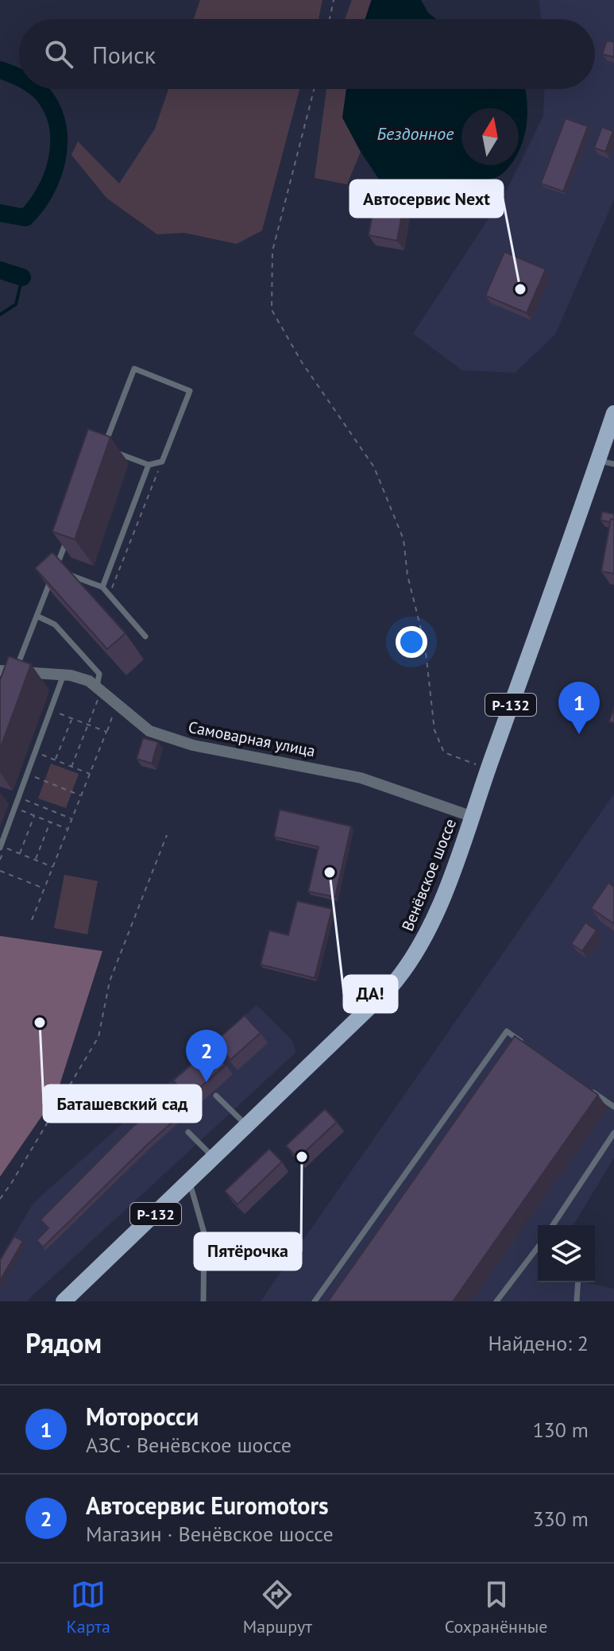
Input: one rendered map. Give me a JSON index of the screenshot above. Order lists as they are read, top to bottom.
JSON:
{
  "streets": {
    "main road": ["Р-132", "Венёвское шоссе"],
    "street": ["Самоварная улица"]
  },
  "crossings": [
    ["Самоварная улица", "Венёвское шоссе"]
  ],
  "water": ["Бездонное"],
  "places": [
    "Автосервис Next",
    "ДА!",
    "Баташевский сад",
    "Пятёрочка"
  ],
  "north": "top",
  "page": {
    "search": "Поиск",
    "pins": ["1", "2"],
    "heading": ["Рядом", "Найдено: 2"],
    "list": [
      {
        "mark": "1",
        "name": "Моторосси",
        "note": "АЗС · Венёвское шоссе",
        "value": "130 m"
      },
      {
        "mark": "2",
        "name": "Автосервис Euromotors",
        "note": "Магазин · Венёвское шоссе",
        "value": "330 m"
      }
    ],
    "nav": ["Карта", "Маршрут", "Сохранённые"]
  }
}
